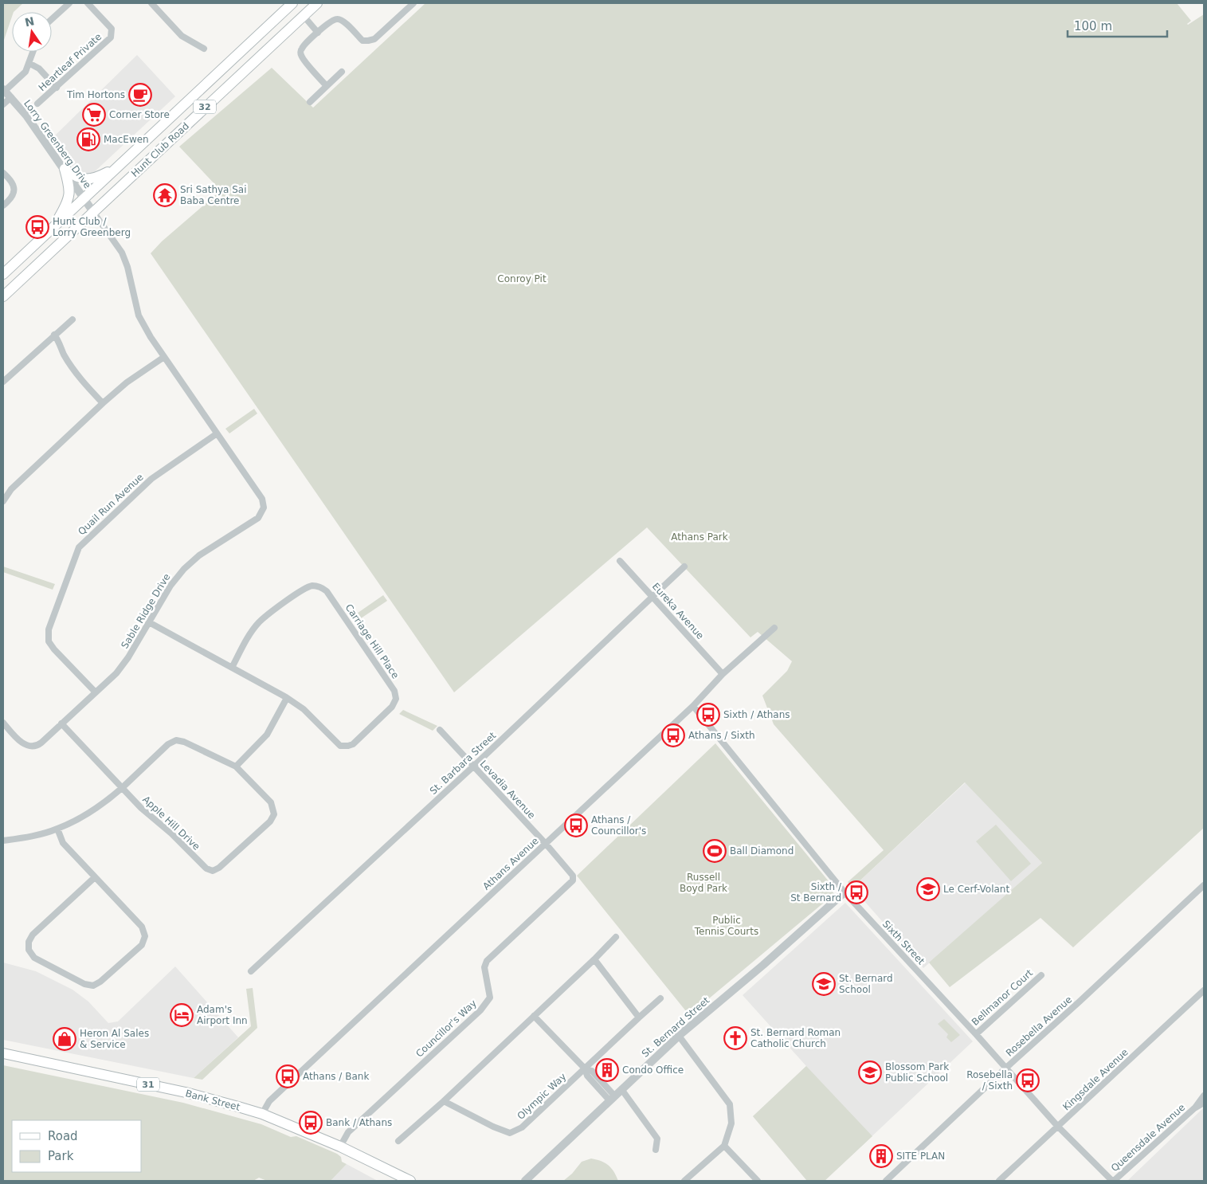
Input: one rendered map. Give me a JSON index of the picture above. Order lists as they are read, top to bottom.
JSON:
{
  "streets": {
    "main road": [
      "32",
      "Hunt Club Road",
      "31",
      "Bank Street"
    ],
    "street": [
      "Heartleaf Private",
      "Lorry Greenberg Drive",
      "Quail Run Avenue",
      "Sable Ridge Drive",
      "Eureka Avenue",
      "Carriage Hill Place",
      "St. Barbara Street",
      "Levadia Avenue",
      "Apple Hill Drive",
      "Athans Avenue",
      "Sixth Street",
      "Bellmanor Court",
      "Rosebella Avenue",
      "St. Bernard Street",
      "Councillor's Way",
      "Kingsdale Avenue",
      "Olympic Way",
      "Queensdale Avenue"
    ]
  },
  "crossings": [
    ["Lorry Greenberg Drive", "Hunt Club Road"],
    ["Lorry Greenberg Drive", "Sable Ridge Drive"],
    ["Hunt Club Road", "Sable Ridge Drive"],
    ["Quail Run Avenue", "Sable Ridge Drive"],
    ["Sable Ridge Drive", "Carriage Hill Place"],
    ["Eureka Avenue", "St. Barbara Street"],
    ["Eureka Avenue", "Athans Avenue"],
    ["St. Barbara Street", "Levadia Avenue"],
    ["Levadia Avenue", "Athans Avenue"],
    ["Levadia Avenue", "Councillor's Way"],
    ["Athans Avenue", "Sixth Street"],
    ["Athans Avenue", "Councillor's Way"],
    ["Athans Avenue", "Bank Street"],
    ["Sixth Street", "Bellmanor Court"],
    ["Sixth Street", "Rosebella Avenue"],
    ["Sixth Street", "St. Bernard Street"],
    ["Sixth Street", "Kingsdale Avenue"],
    ["Sixth Street", "Queensdale Avenue"],
    ["Councillor's Way", "Bank Street"]
  ],
  "parks": [
    "Conroy Pit",
    "Athans Park",
    "Russell Boyd Park",
    "Public Tennis Courts"
  ],
  "places": {
    "cafe": ["Tim Hortons"],
    "supermarket": ["Corner Store"],
    "fuel station": ["MacEwen"],
    "temple": ["Sri Sathya Sai Baba Centre"],
    "bus stop": [
      "Hunt Club / Lorry Greenberg",
      "Sixth / Athans",
      "Athans / Sixth",
      "Athans / Councillor's",
      "Sixth / St Bernard",
      "Athans / Bank",
      "Rosebella / Sixth",
      "Bank / Athans"
    ],
    "sports": ["Ball Diamond"],
    "school or university": ["Le Cerf-Volant", "St. Bernard School", "Blossom Park Public School"],
    "hotel": ["Adam's Airport Inn"],
    "church": ["St. Bernard Roman Catholic Church"],
    "shop": ["Heron Al Sales & Service"],
    "building": ["Condo Office", "SITE PLAN"]
  },
  "legend": ["Road", "Park"],
  "scale_bar": "100 m",
  "north": "top"
}
